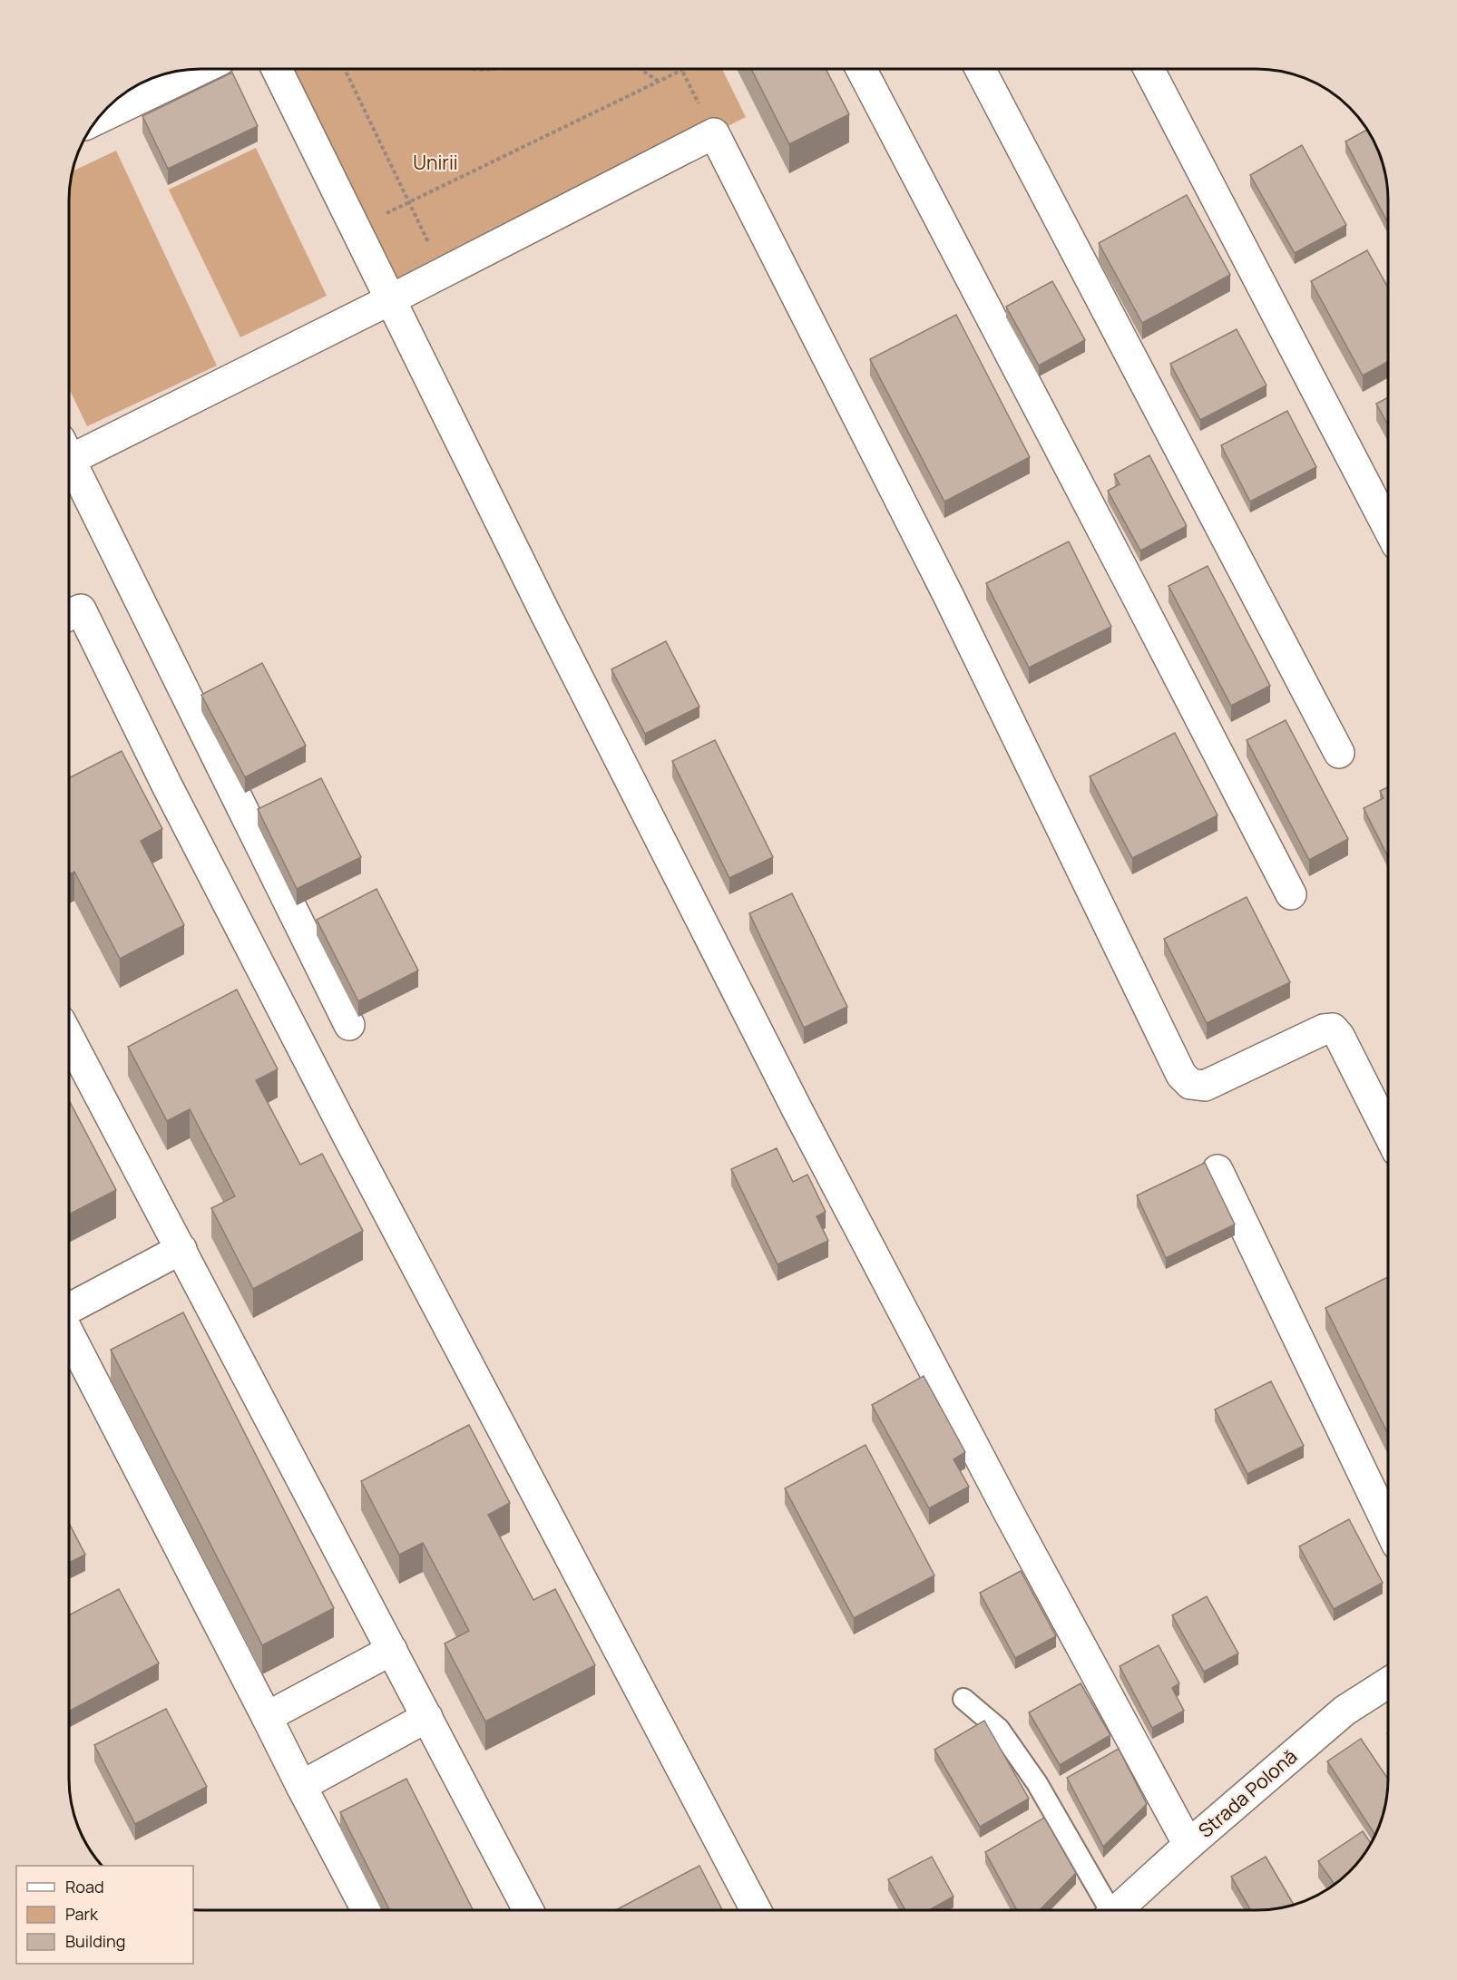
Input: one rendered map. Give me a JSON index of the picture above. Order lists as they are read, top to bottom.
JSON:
{
  "streets": {
    "street": ["Strada Polonă"]
  },
  "parks": ["Unirii"],
  "legend": ["Road", "Park", "Building"]
}
